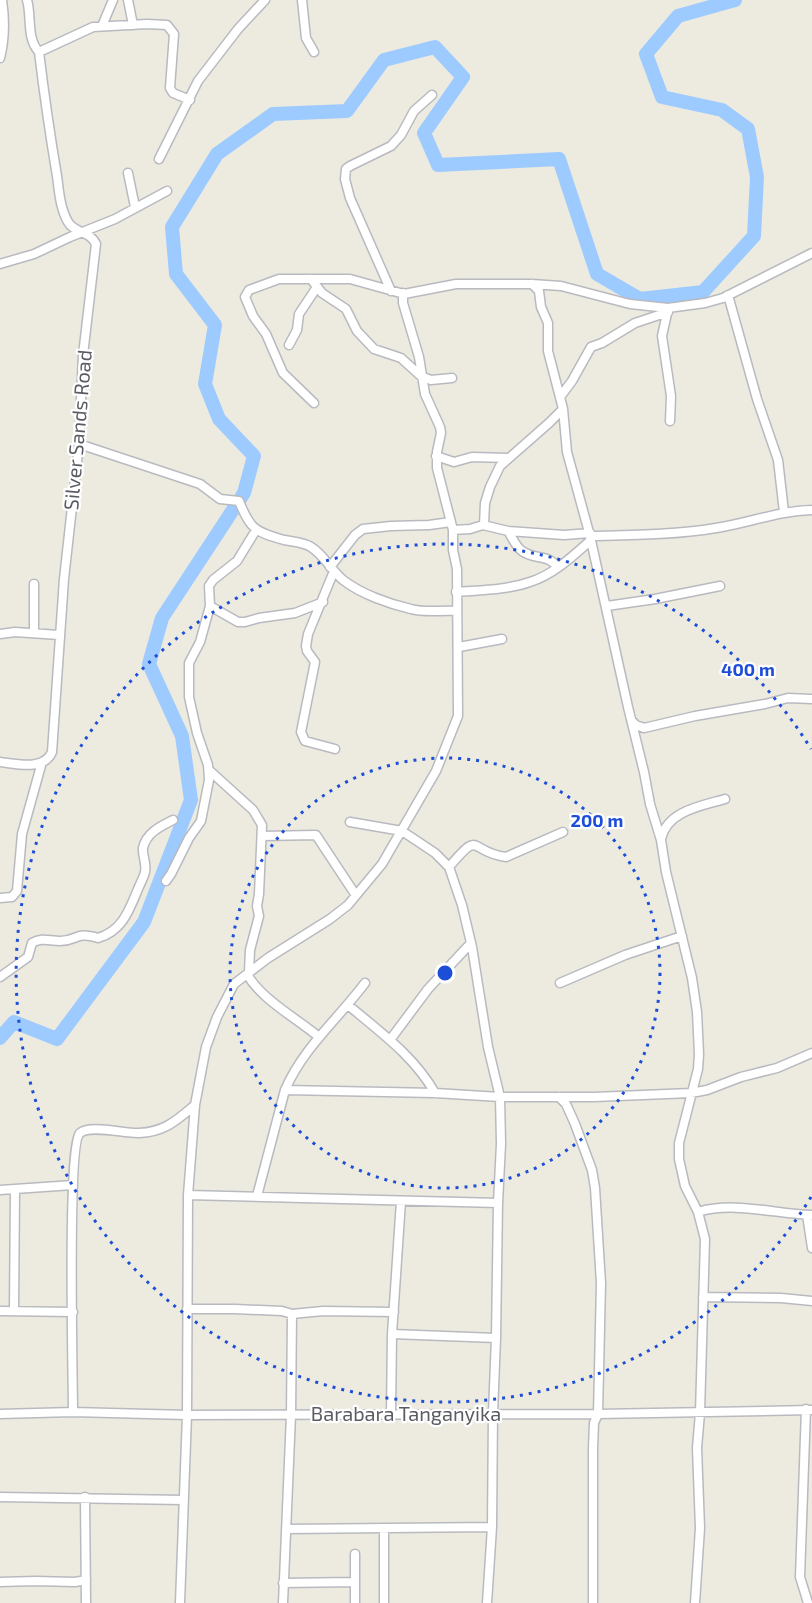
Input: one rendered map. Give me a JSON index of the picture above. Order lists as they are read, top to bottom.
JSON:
{
  "streets": {
    "street": ["Silver Sands Road", "Barabara Tanganyika"]
  },
  "rings": ["400 m", "200 m"]
}
